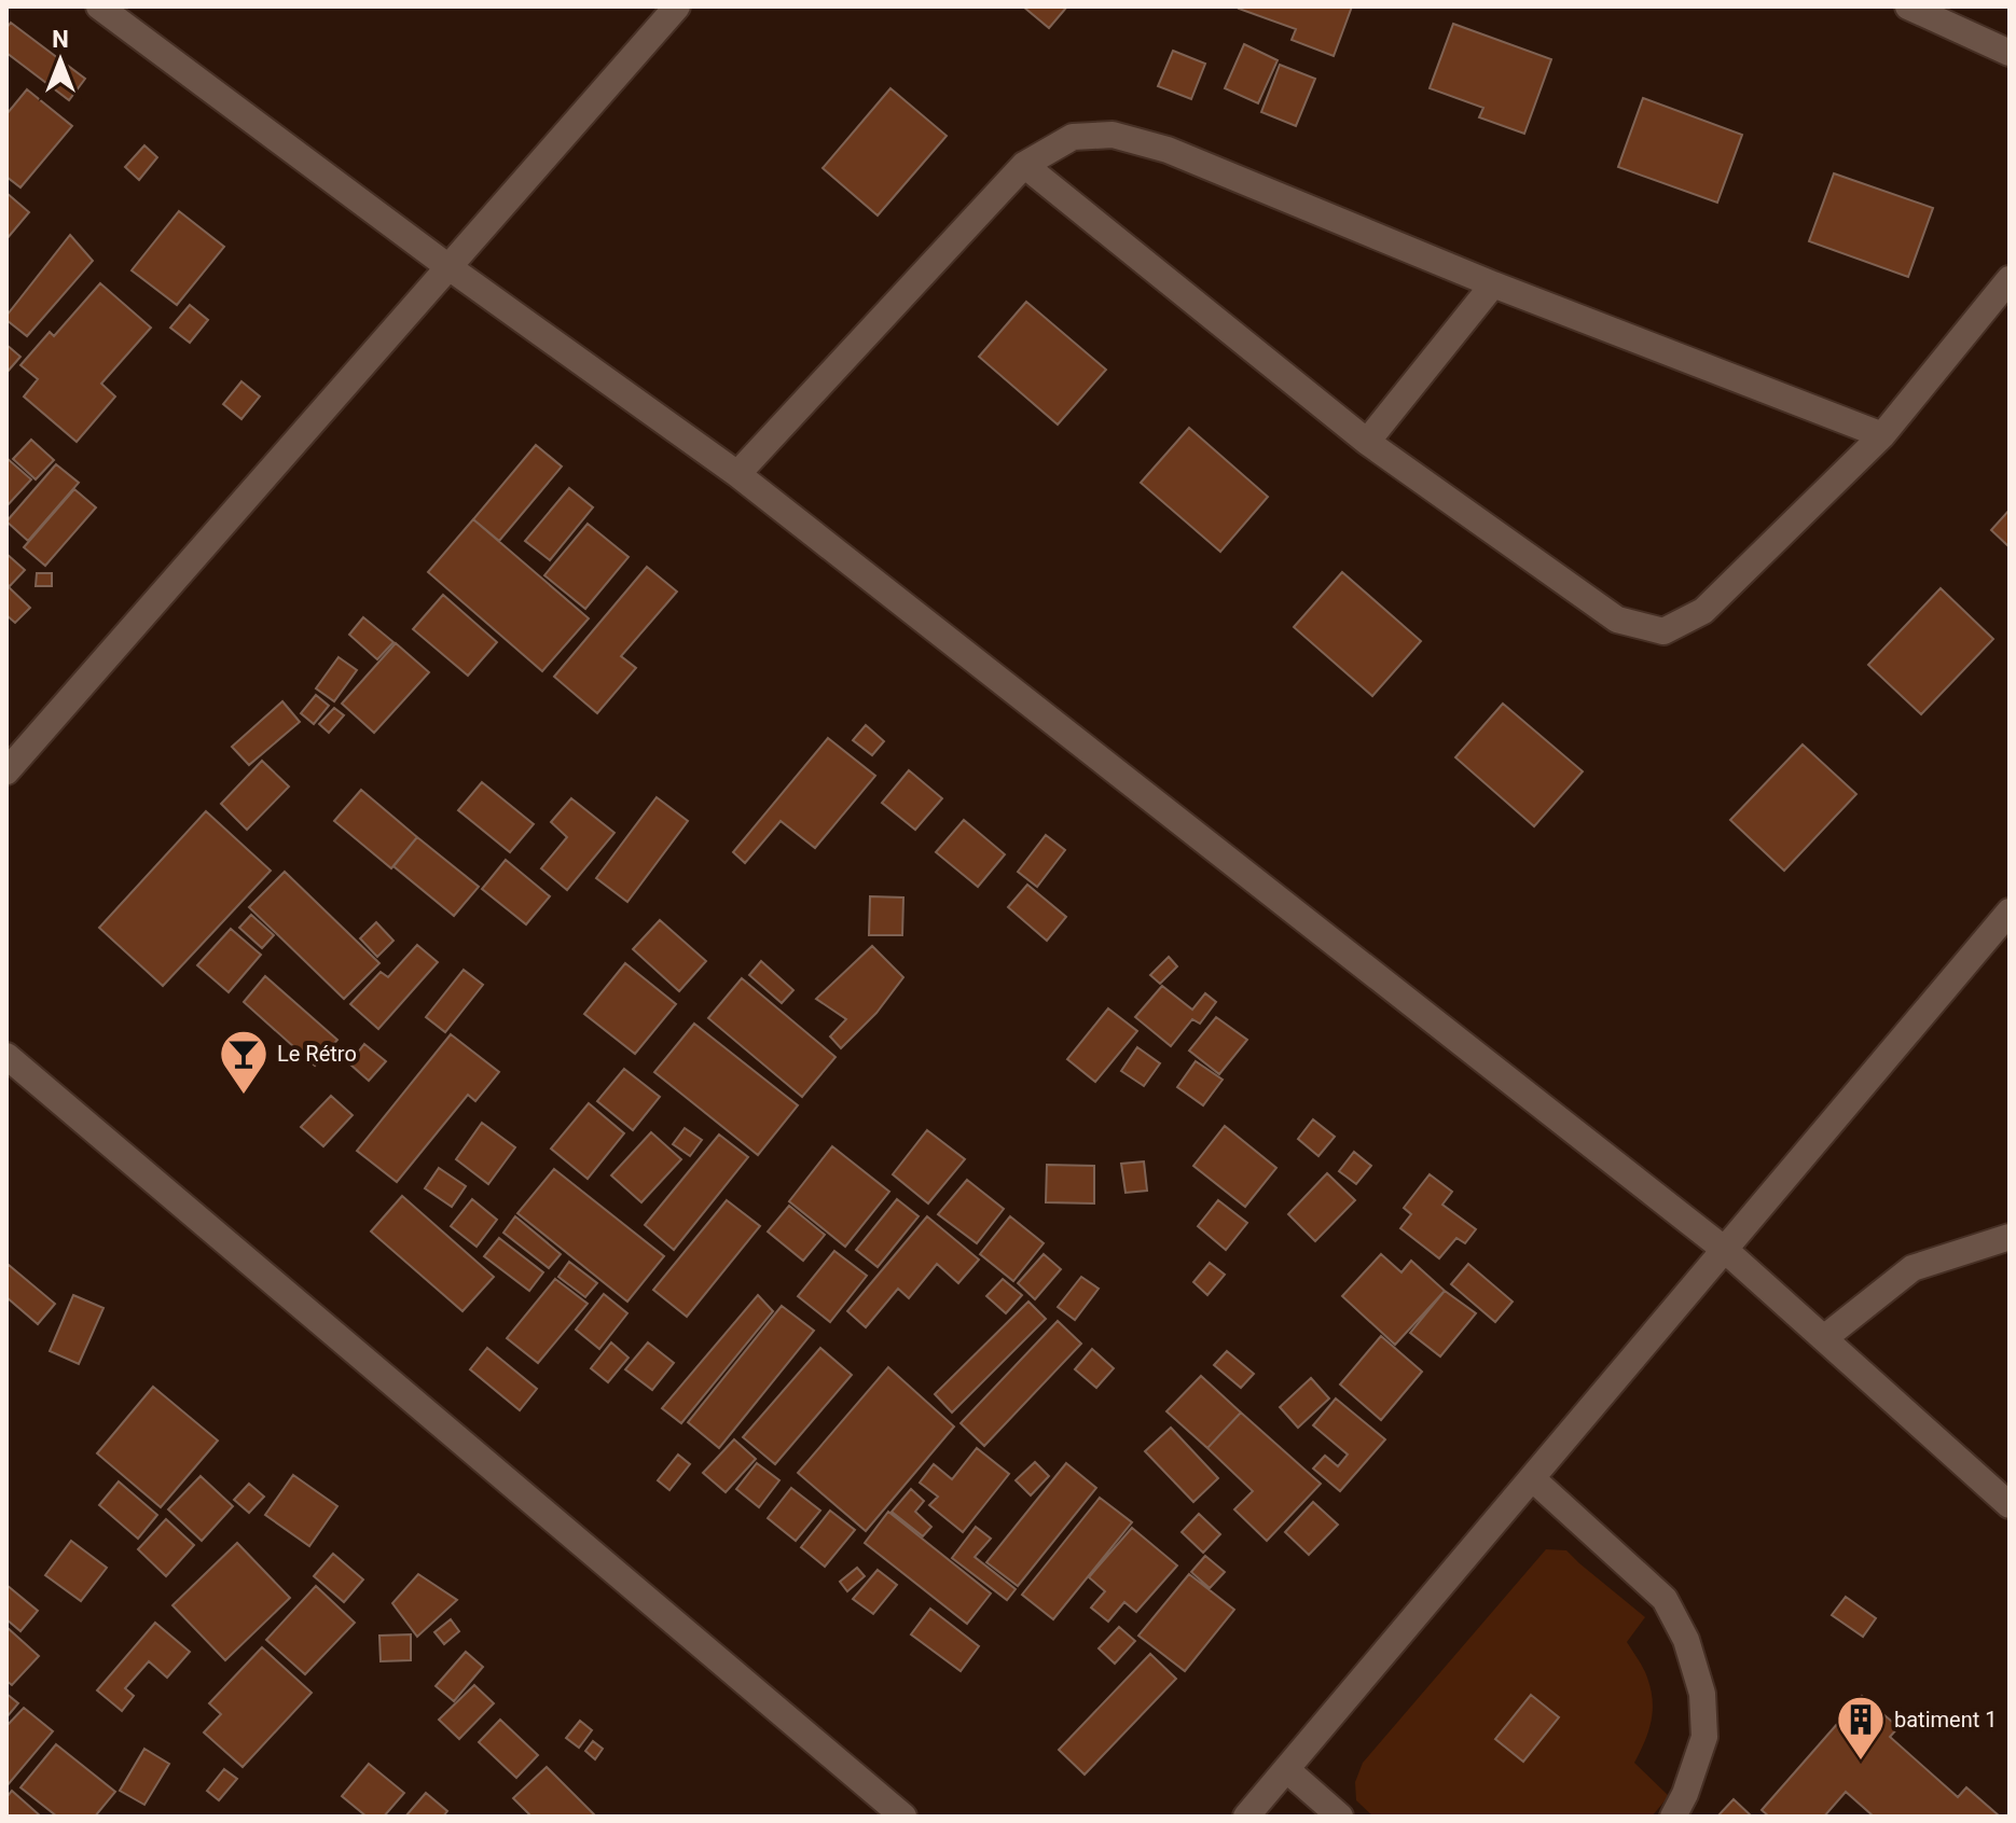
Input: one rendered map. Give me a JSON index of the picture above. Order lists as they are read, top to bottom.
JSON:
{
  "places": {
    "bar": ["Le Rétro"],
    "building": ["batiment 1"]
  },
  "north": "top"
}
